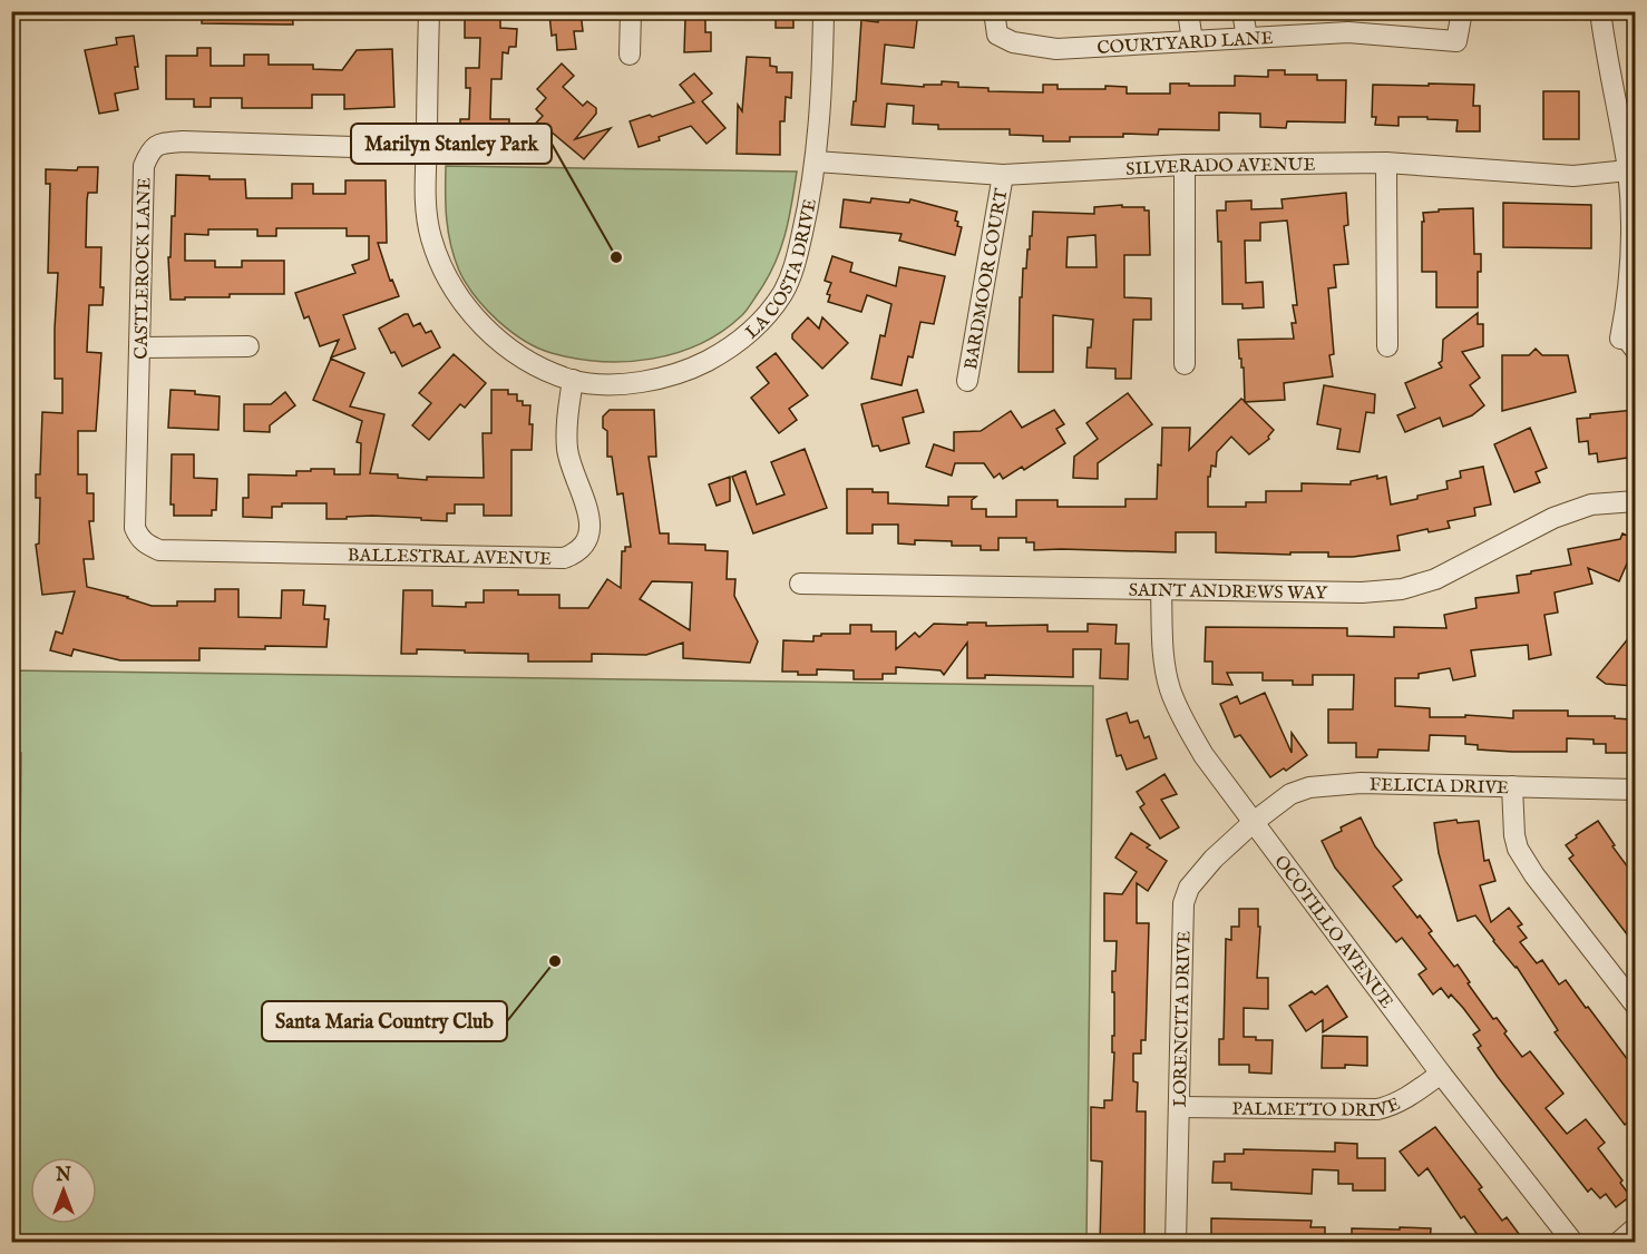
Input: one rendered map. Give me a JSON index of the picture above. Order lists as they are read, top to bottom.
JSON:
{
  "streets": {
    "street": [
      "COURTYARD LANE",
      "SILVERADO AVENUE",
      "LA COSTA DRIVE",
      "CASTLEROCK LANE",
      "BARDMOOR COURT",
      "BALLESTRAL AVENUE",
      "SAINT ANDREWS WAY",
      "FELICIA DRIVE",
      "OCOTILLO AVENUE",
      "LORENCITA DRIVE",
      "PALMETTO DRIVE"
    ]
  },
  "crossings": [
    ["SILVERADO AVENUE", "LA COSTA DRIVE"],
    ["SILVERADO AVENUE", "BARDMOOR COURT"],
    ["LA COSTA DRIVE", "CASTLEROCK LANE"],
    ["LA COSTA DRIVE", "BALLESTRAL AVENUE"],
    ["CASTLEROCK LANE", "BALLESTRAL AVENUE"],
    ["SAINT ANDREWS WAY", "OCOTILLO AVENUE"],
    ["FELICIA DRIVE", "OCOTILLO AVENUE"],
    ["FELICIA DRIVE", "LORENCITA DRIVE"],
    ["OCOTILLO AVENUE", "LORENCITA DRIVE"],
    ["OCOTILLO AVENUE", "PALMETTO DRIVE"],
    ["LORENCITA DRIVE", "PALMETTO DRIVE"]
  ],
  "places": ["Marilyn Stanley Park", "Santa Maria Country Club"],
  "north": "top"
}
